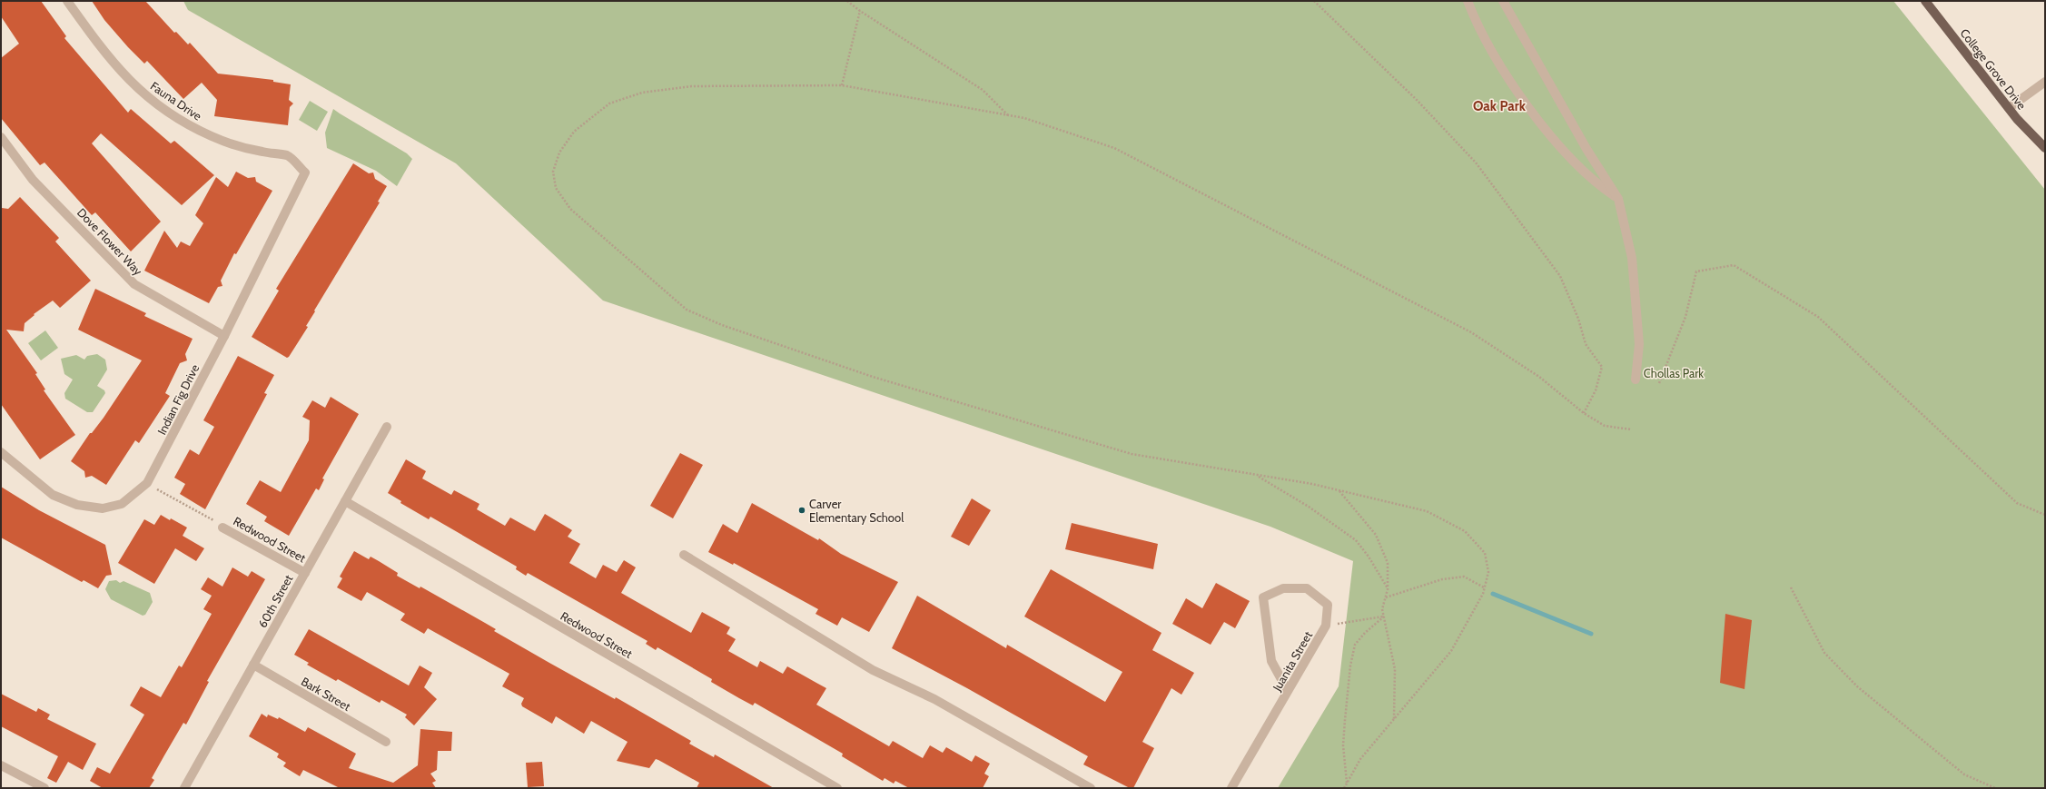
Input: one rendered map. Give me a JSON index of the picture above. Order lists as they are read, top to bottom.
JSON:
{
  "streets": {
    "main road": ["College Grove Drive"],
    "street": [
      "Fauna Drive",
      "Dove Flower Way",
      "Indian Fig Drive",
      "Redwood Street",
      "60th Street",
      "Juanita Street",
      "Bark Street"
    ]
  },
  "crossings": [
    ["Fauna Drive", "Indian Fig Drive"],
    ["Dove Flower Way", "Indian Fig Drive"],
    ["Redwood Street", "60th Street"],
    ["60th Street", "Bark Street"]
  ],
  "districts": ["Oak Park"],
  "parks": ["Chollas Park"],
  "places": ["Carver Elementary School"]
}
